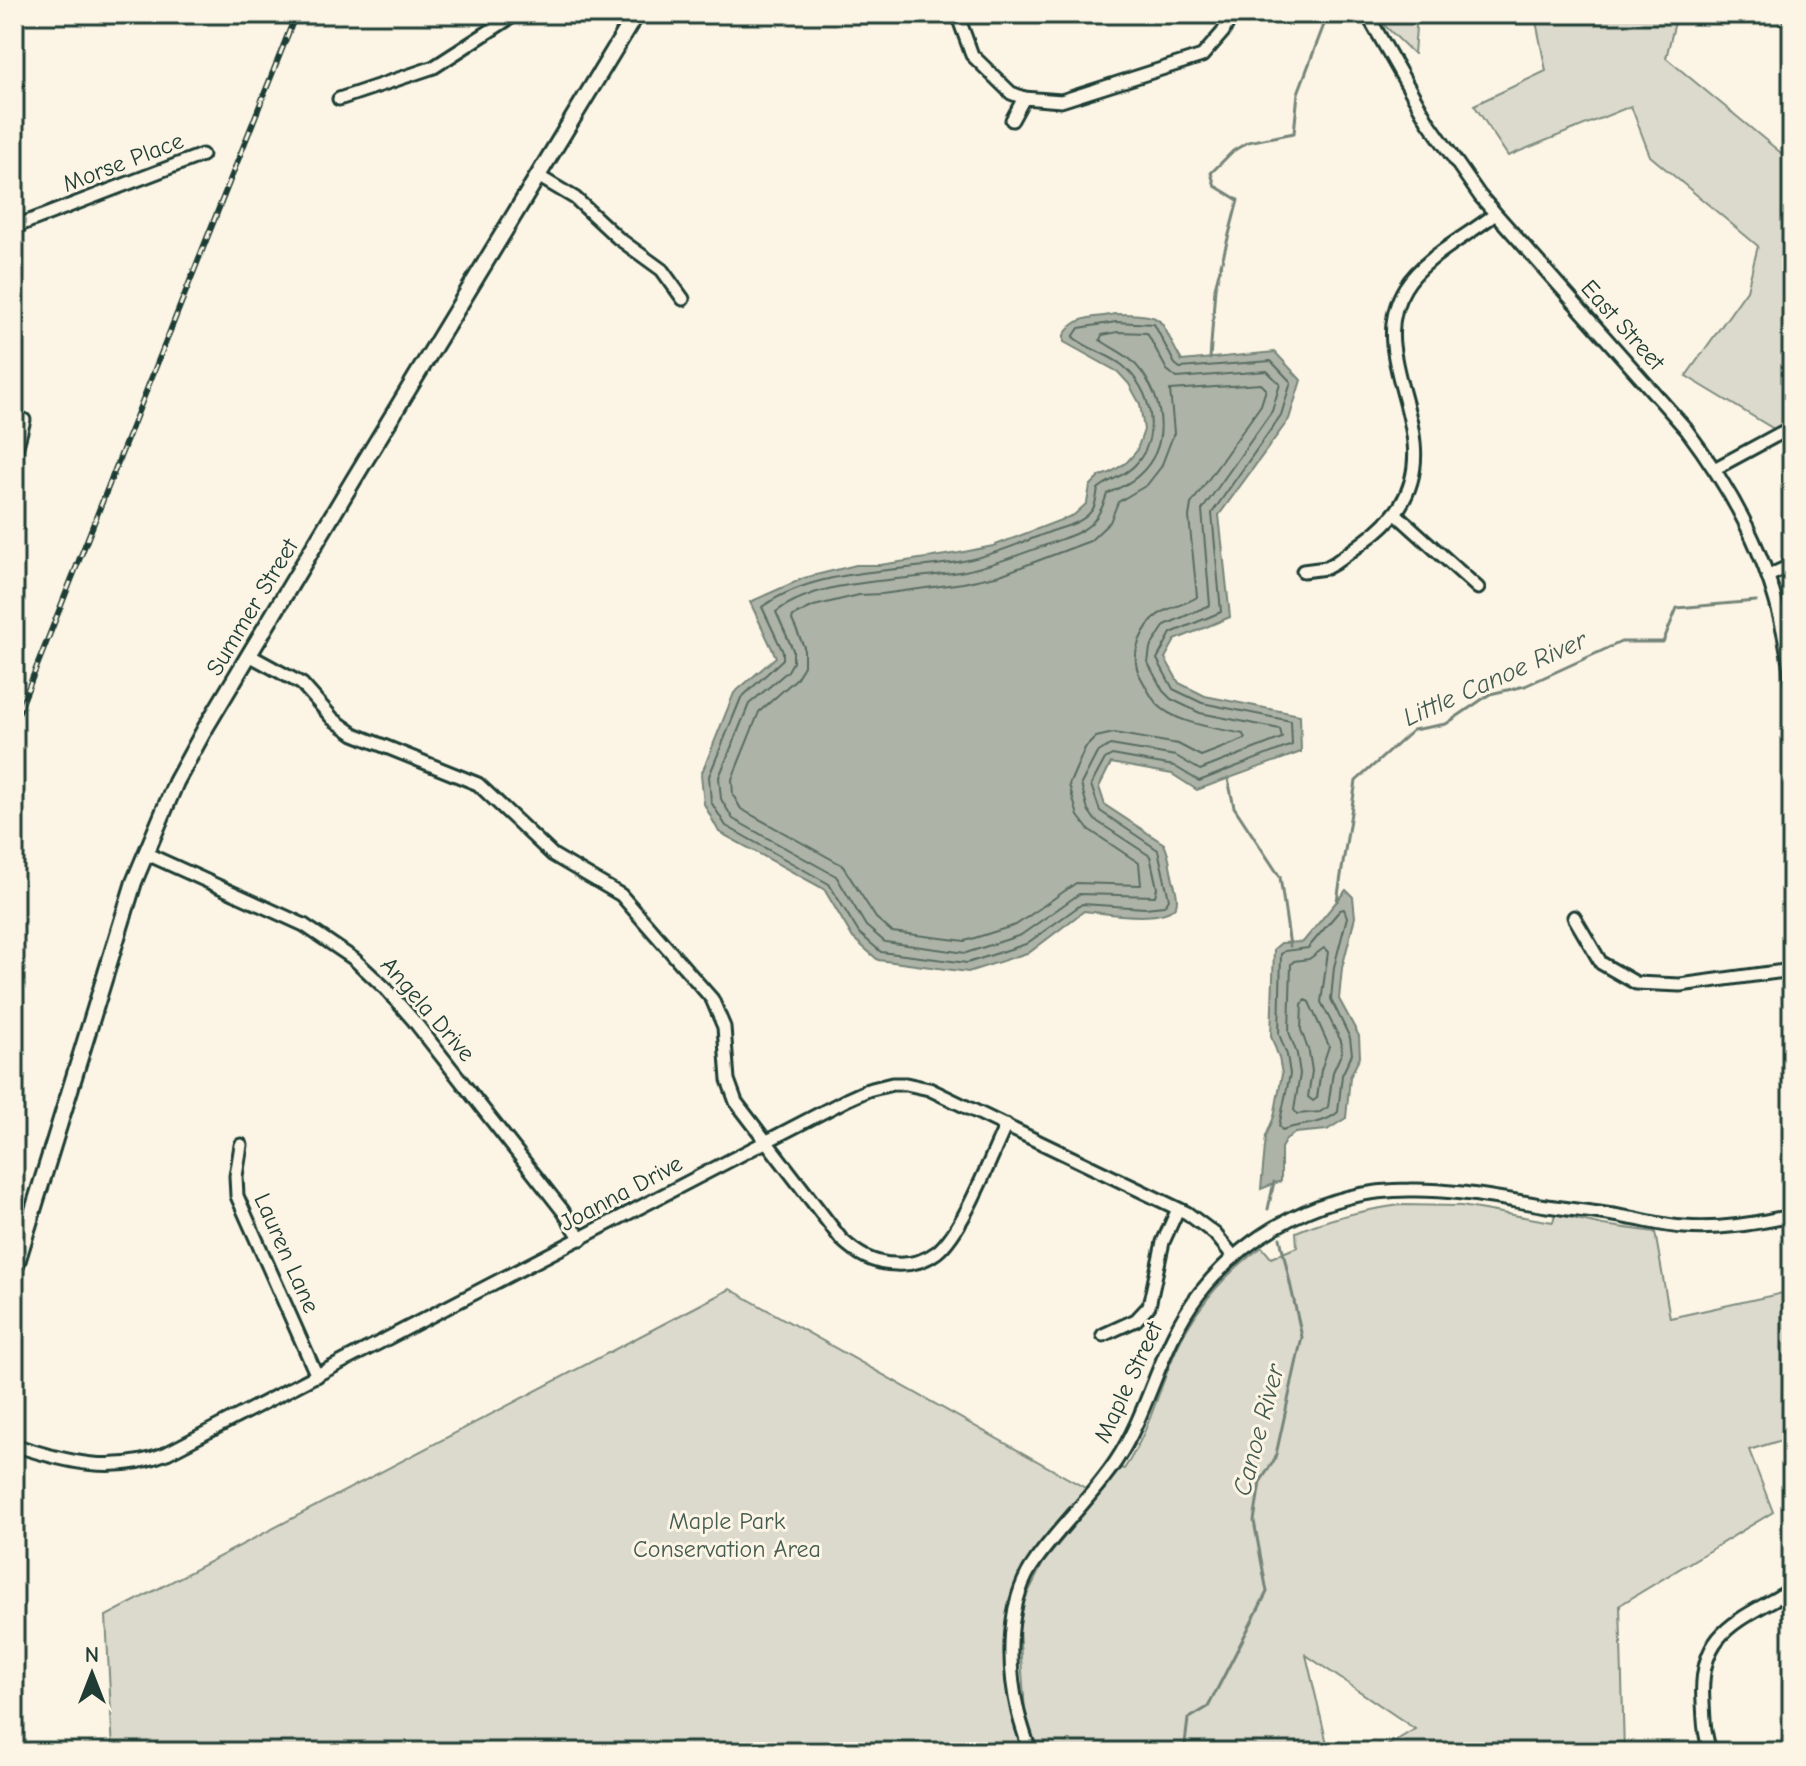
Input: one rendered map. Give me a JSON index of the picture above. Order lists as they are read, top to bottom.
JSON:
{
  "streets": {
    "main road": ["Summer Street"],
    "street": [
      "Morse Place",
      "East Street",
      "Angela Drive",
      "Joanna Drive",
      "Lauren Lane",
      "Maple Street"
    ]
  },
  "crossings": [
    ["Summer Street", "Angela Drive"],
    ["Angela Drive", "Joanna Drive"],
    ["Joanna Drive", "Lauren Lane"],
    ["Joanna Drive", "Maple Street"]
  ],
  "water": ["Little Canoe River", "Canoe River"],
  "parks": ["Maple Park Conservation Area"],
  "north": "top"
}
